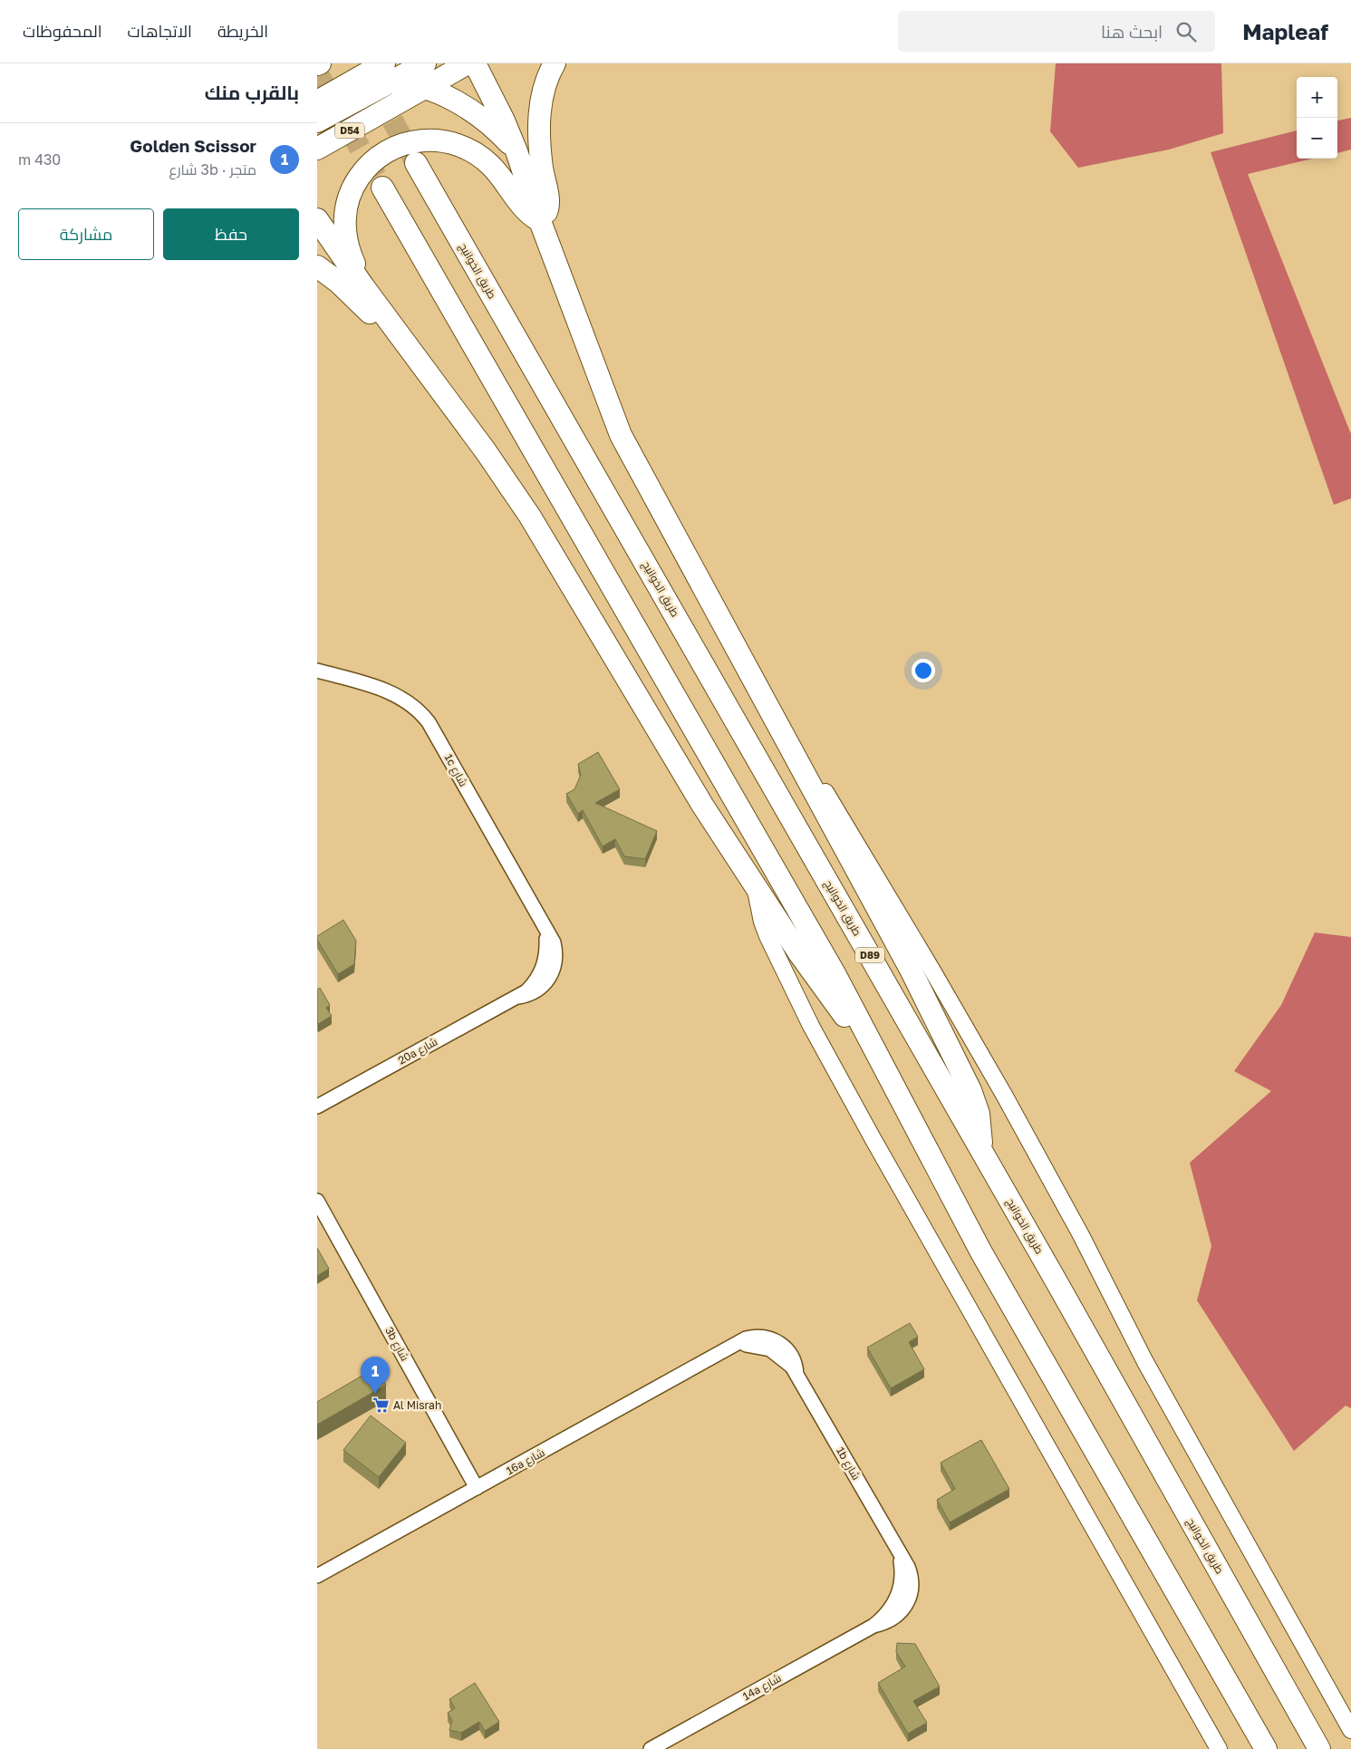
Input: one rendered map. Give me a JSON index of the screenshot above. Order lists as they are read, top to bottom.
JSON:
{
  "streets": {
    "highway": ["D54", "طريق الخوانيج", "D89"],
    "street": [
      "1c شارع",
      "20a شارع",
      "3b شارع",
      "16a شارع",
      "1b شارع",
      "14a شارع"
    ]
  },
  "crossings": [
    ["1c شارع", "20a شارع"],
    ["3b شارع", "16a شارع"],
    ["16a شارع", "1b شارع"],
    ["1b شارع", "14a شارع"]
  ],
  "places": {
    "supermarket": ["Al Misrah"]
  },
  "page": {
    "header": "Mapleaf",
    "search": "ابحث هنا",
    "nav": ["الخريطة", "الاتجاهات", "المحفوظات"],
    "heading": "بالقرب منك",
    "map_buttons": ["+", "−"],
    "list": [
      {
        "mark": "1",
        "name": "Golden Scissor",
        "note": "متجر · 3b شارع",
        "value": "430 m"
      }
    ],
    "buttons": ["حفظ", "مشاركة"],
    "pins": "1"
  }
}
